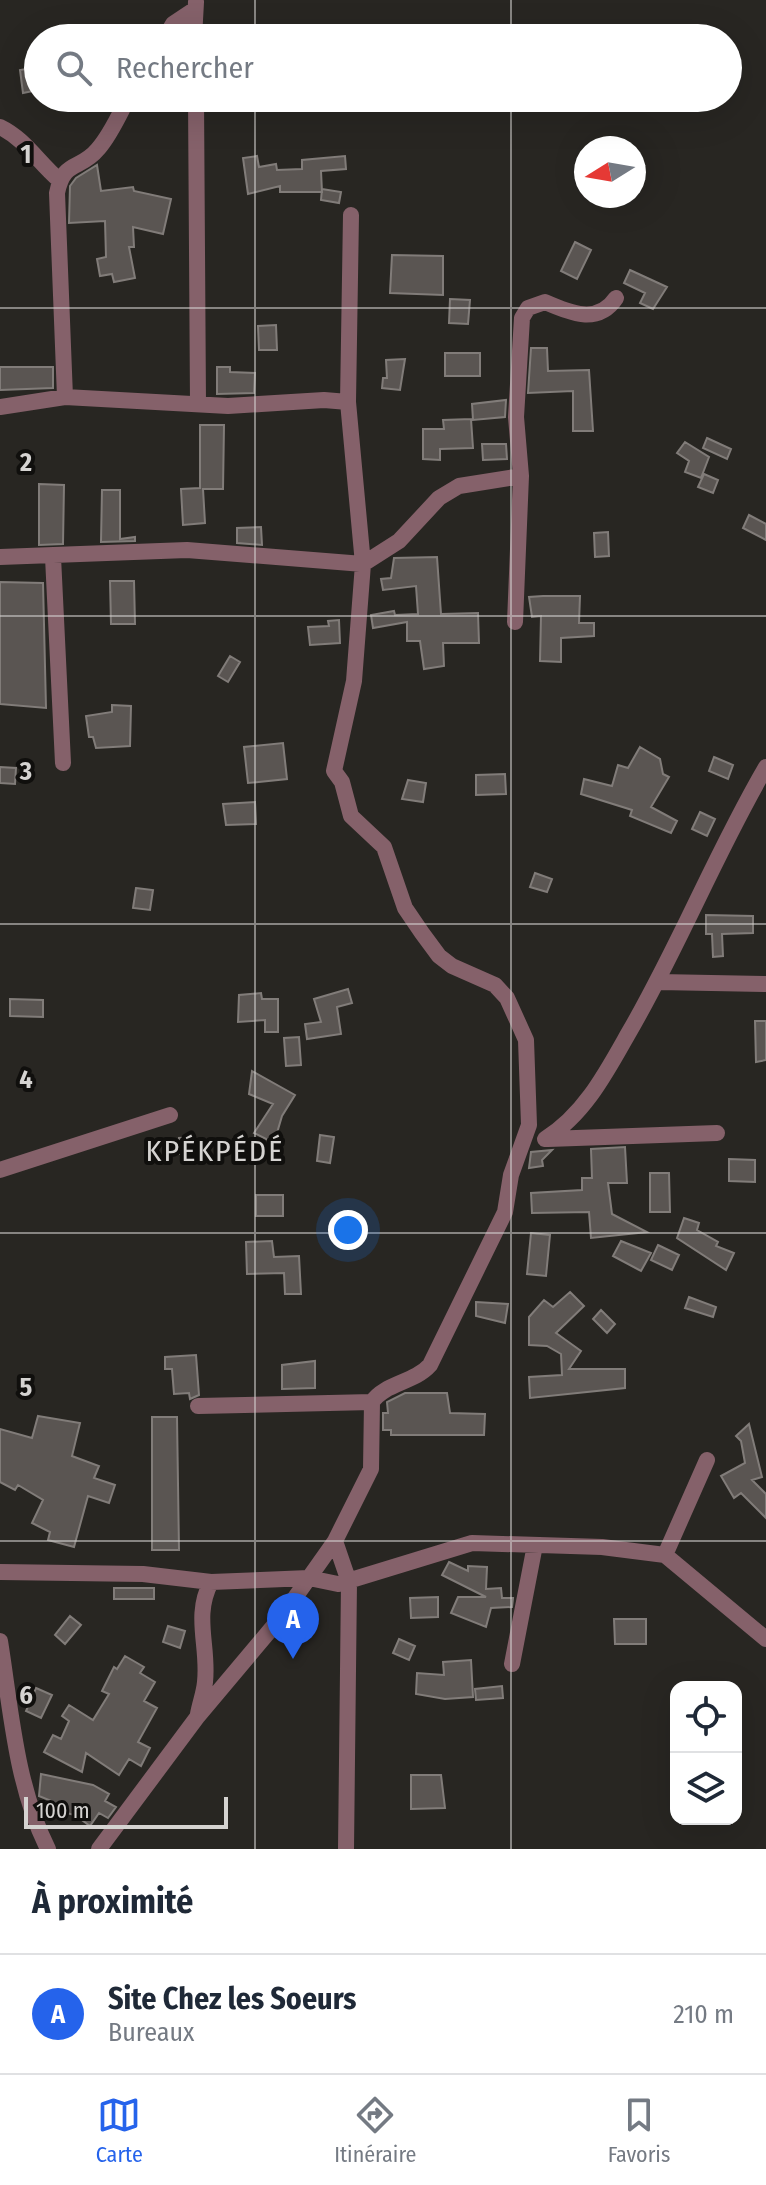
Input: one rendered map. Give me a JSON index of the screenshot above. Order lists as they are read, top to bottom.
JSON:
{
  "districts": ["KPÉKPÉDÉ"],
  "scale_bar": "100 m",
  "north": "left",
  "page": {
    "search": "Rechercher",
    "pins": "A",
    "scale": "100 m",
    "heading": "À proximité",
    "list": [
      {
        "mark": "A",
        "name": "Site Chez les Soeurs",
        "note": "Bureaux",
        "value": "210 m"
      }
    ],
    "nav": ["Carte", "Itinéraire", "Favoris"]
  },
  "grid": {
    "rows": [
      "1",
      "2",
      "3",
      "4",
      "5",
      "6"
    ]
  }
}
